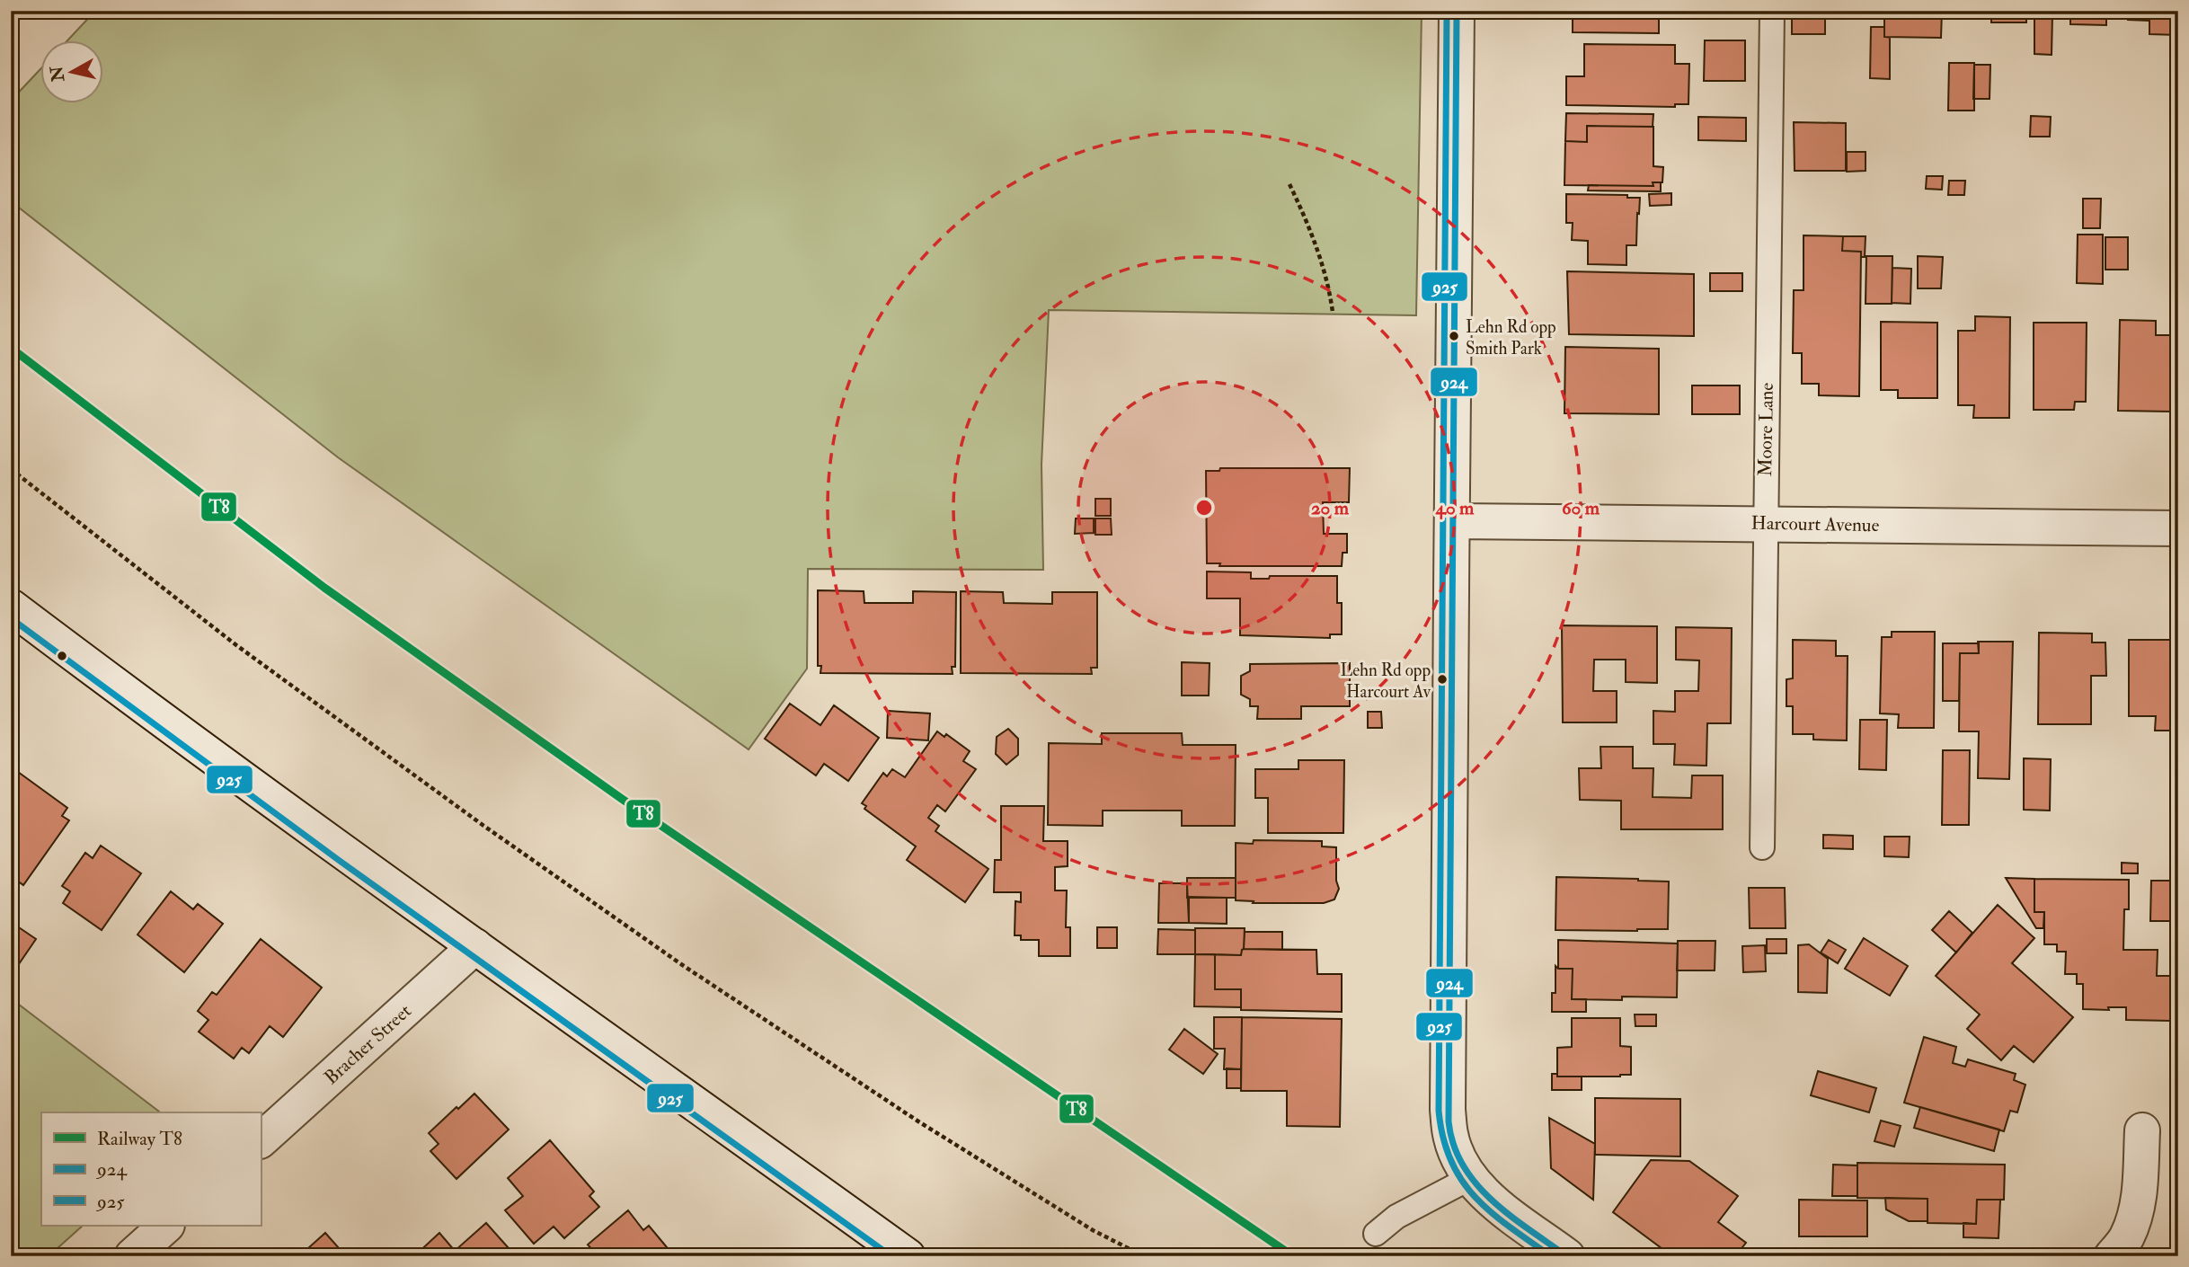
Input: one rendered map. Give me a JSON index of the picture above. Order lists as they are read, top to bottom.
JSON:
{
  "streets": {
    "street": ["Harcourt Avenue", "Bracher Street"],
    "lane": ["Moore Lane"]
  },
  "crossings": [
    ["Moore Lane", "Harcourt Avenue"]
  ],
  "places": ["Lehn Rd opp Smith Park", "Lehn Rd opp Harcourt Av"],
  "lines": ["transit line 924", "transit line 925", "rail line T8"],
  "legend": ["Railway T8", "924", "925"],
  "north": "left",
  "rings": ["20 m", "40 m", "60 m"]
}
